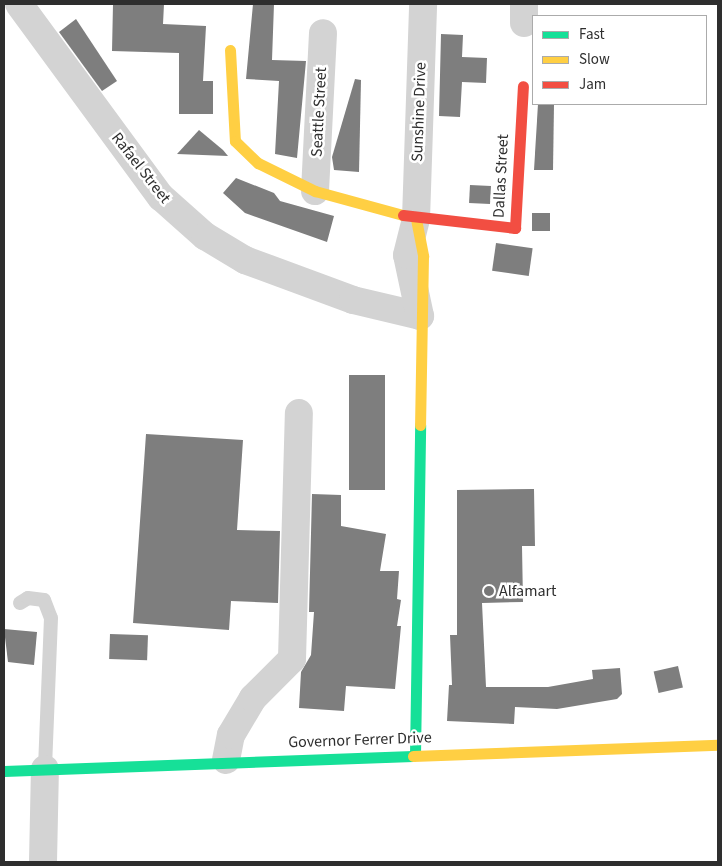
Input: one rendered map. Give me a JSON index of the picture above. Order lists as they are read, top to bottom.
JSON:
{
  "streets": {
    "street": [
      "Seattle Street",
      "Sunshine Drive",
      "Rafael Street",
      "Dallas Street",
      "Governor Ferrer Drive"
    ]
  },
  "crossings": [
    ["Sunshine Drive", "Rafael Street"],
    ["Sunshine Drive", "Dallas Street"]
  ],
  "places": ["Alfamart"],
  "legend": ["Fast", "Slow", "Jam"]
}
